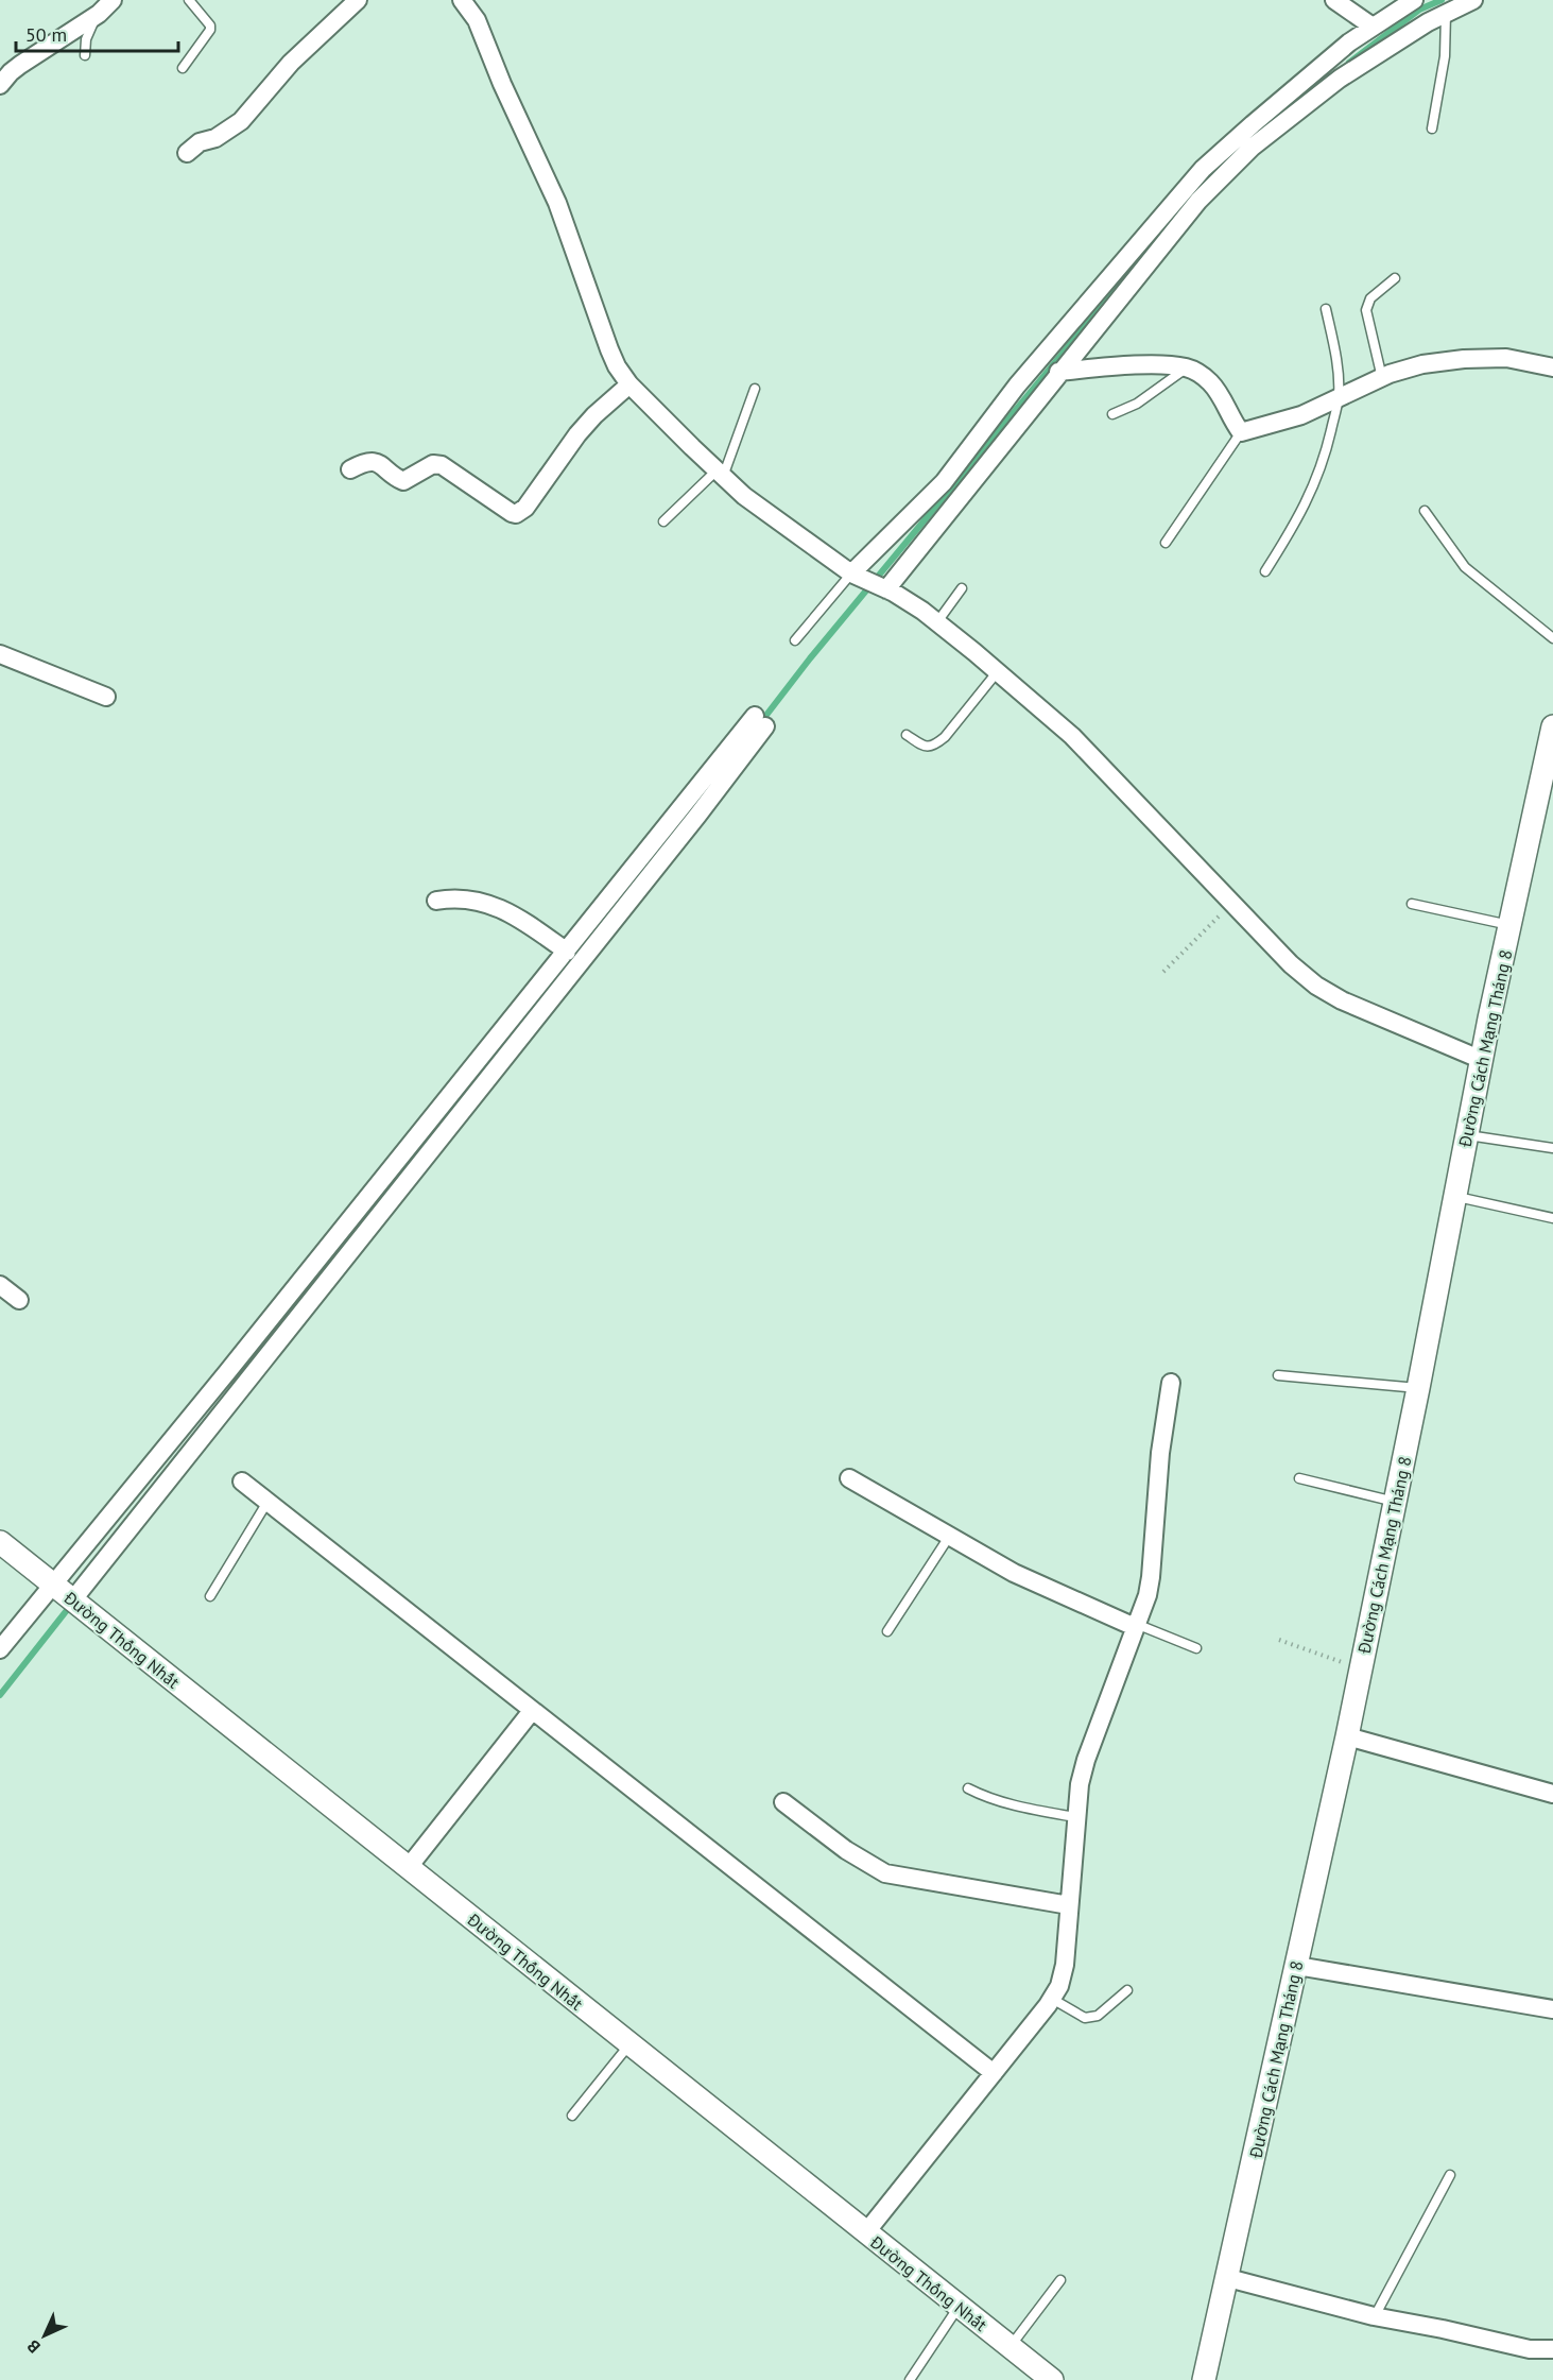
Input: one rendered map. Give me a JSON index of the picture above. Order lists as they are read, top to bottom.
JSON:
{
  "streets": {
    "street": ["Đường Cách Mạng Tháng 8", "Đường Thống Nhất"]
  },
  "scale_bar": "50 m",
  "north": "bottom left"
}
